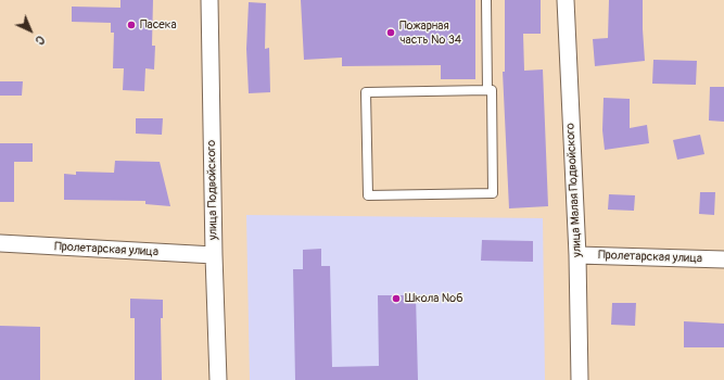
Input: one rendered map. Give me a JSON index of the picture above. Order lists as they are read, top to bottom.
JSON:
{
  "streets": {
    "street": ["улица Подвойского", "улица Малая Подвойского", "Пролетарская улица"]
  },
  "crossings": [
    ["улица Подвойского", "Пролетарская улица"],
    ["улица Малая Подвойского", "Пролетарская улица"]
  ],
  "places": ["Пасека", "Пожарная часть № 34", "Школа №6"],
  "north": "bottom right"
}
